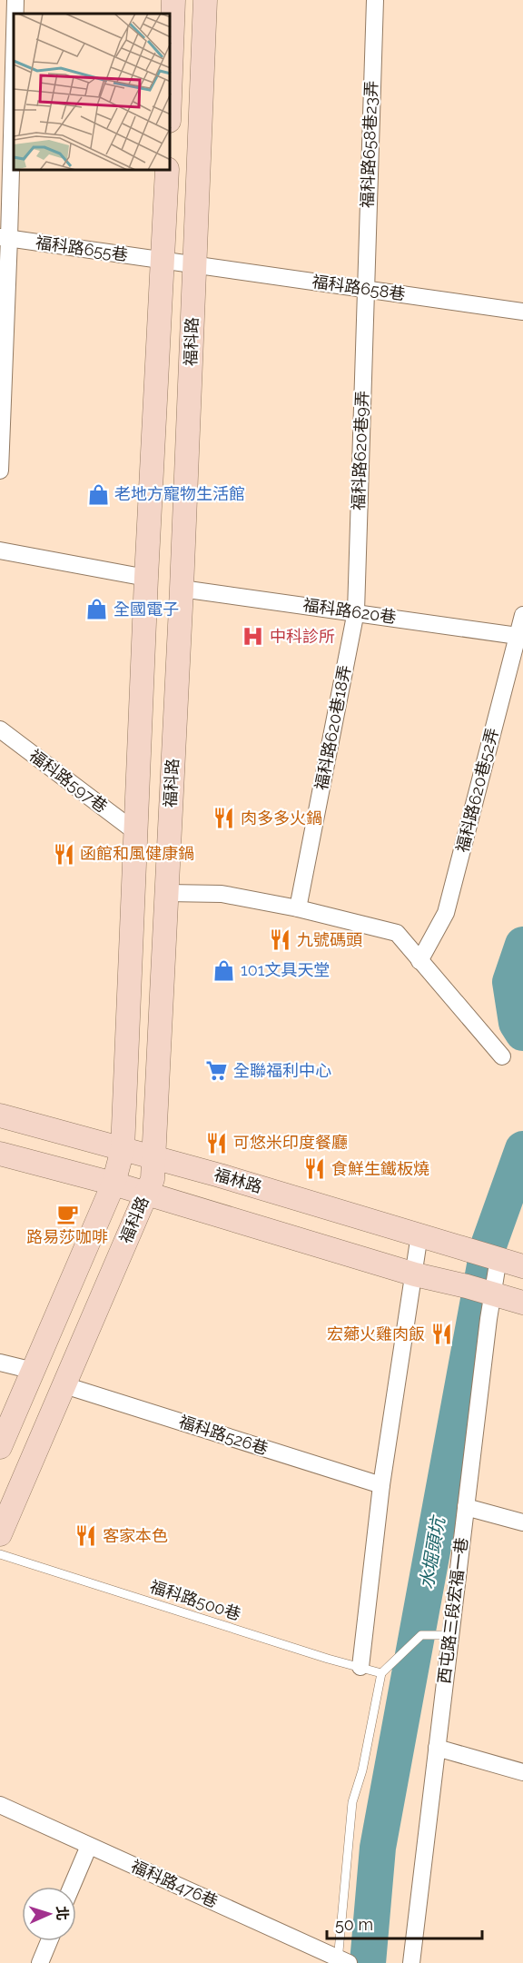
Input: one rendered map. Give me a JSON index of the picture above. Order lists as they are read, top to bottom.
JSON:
{
  "streets": {
    "street": [
      "福科路658巷23弄",
      "福科路655巷",
      "福科路658巷",
      "福科路",
      "福科路620巷9弄",
      "福科路620巷",
      "福科路620巷18弄",
      "福科路597巷",
      "福科路620巷52弄",
      "福林路",
      "福科路526巷",
      "西屯路三段宏福一巷",
      "福科路476巷"
    ],
    "lane": ["福科路500巷"]
  },
  "crossings": [
    ["福科路658巷23弄", "福科路658巷"],
    ["福科路658巷23弄", "福科路620巷9弄"],
    ["福科路655巷", "福科路658巷"],
    ["福科路655巷", "福科路"],
    ["福科路658巷", "福科路"],
    ["福科路658巷", "福科路620巷9弄"],
    ["福科路", "福科路620巷"],
    ["福科路", "福科路597巷"],
    ["福科路", "福林路"],
    ["福科路", "福科路526巷"],
    ["福科路620巷9弄", "福科路620巷"],
    ["福科路620巷9弄", "福科路620巷18弄"],
    ["福科路620巷", "福科路620巷18弄"],
    ["福科路620巷", "福科路620巷52弄"],
    ["福林路", "西屯路三段宏福一巷"]
  ],
  "water": ["水堀頭坑"],
  "places": {
    "shop": ["老地方寵物生活館", "全國電子", "101文具天堂"],
    "hospital": ["中科診所"],
    "restaurant": [
      "肉多多火鍋",
      "函館和風健康鍋",
      "九號碼頭",
      "可悠米印度餐廳",
      "食鮮生鐵板燒",
      "宏薌火雞肉飯",
      "客家本色"
    ],
    "supermarket": ["全聯福利中心"],
    "cafe": ["路易莎咖啡"]
  },
  "scale_bar": "50 m",
  "north": "right"
}
